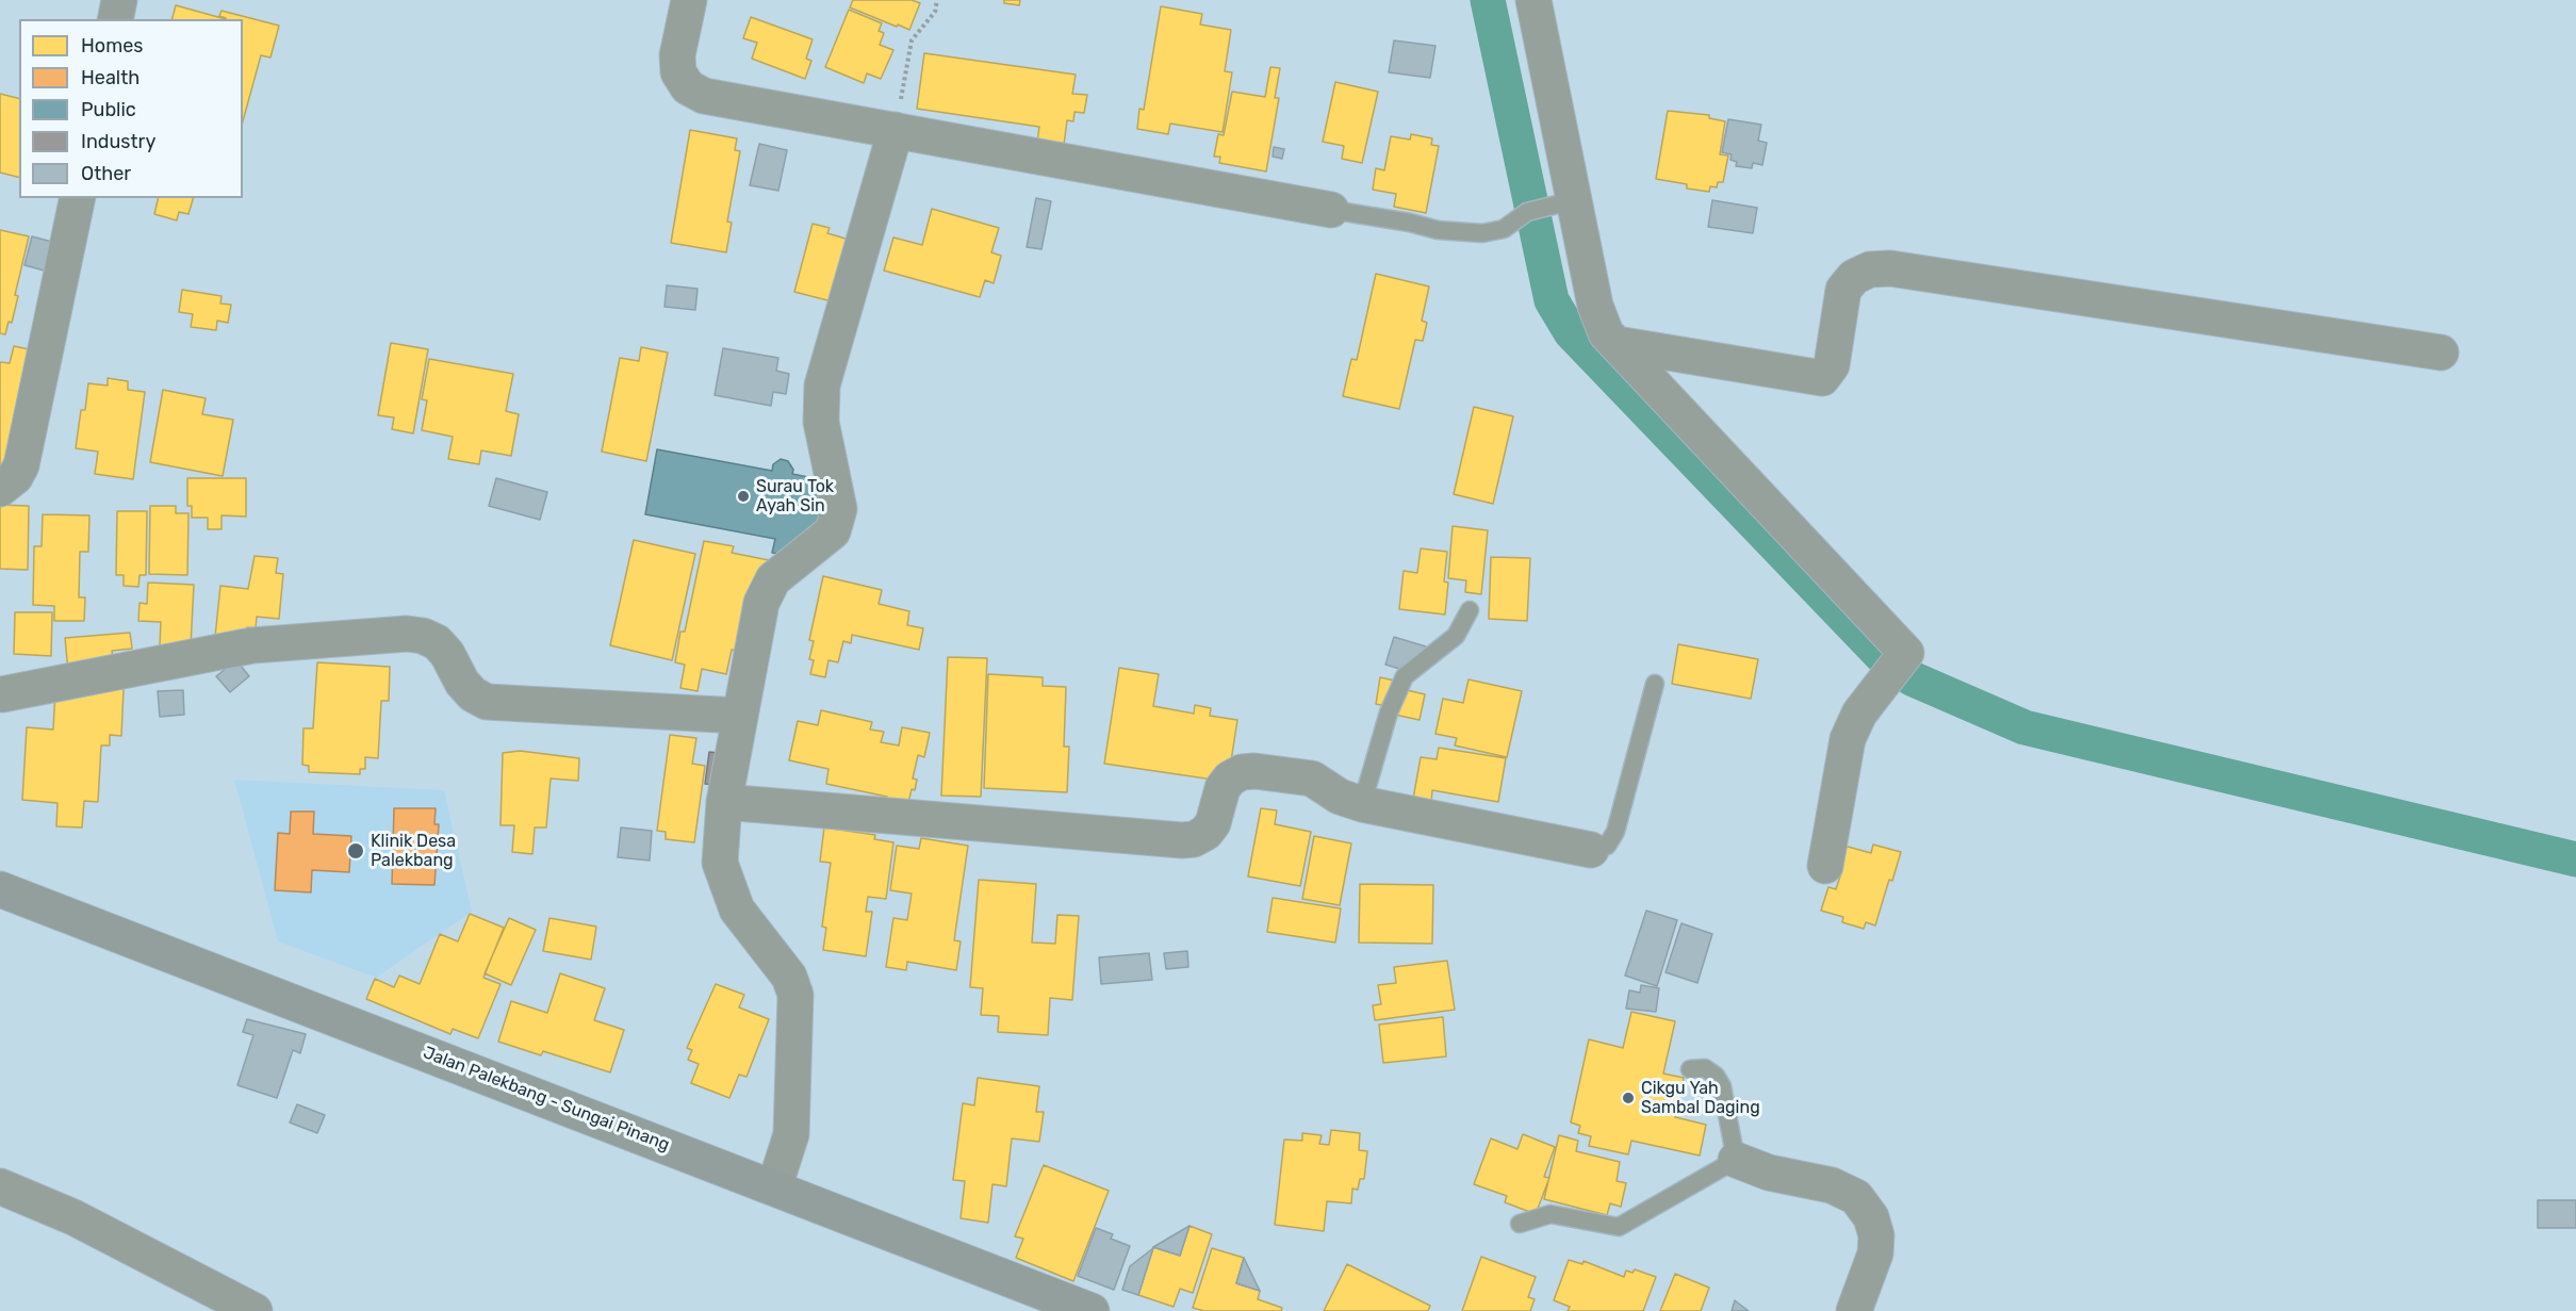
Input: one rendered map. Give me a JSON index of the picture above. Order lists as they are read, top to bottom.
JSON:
{
  "streets": {
    "street": ["Jalan Palekbang - Sungai Pinang"]
  },
  "places": ["Surau Tok Ayah Sin", "Klinik Desa Palekbang", "Cikgu Yah Sambal Daging"],
  "legend": [
    "Homes",
    "Health",
    "Public",
    "Industry",
    "Other"
  ]
}
